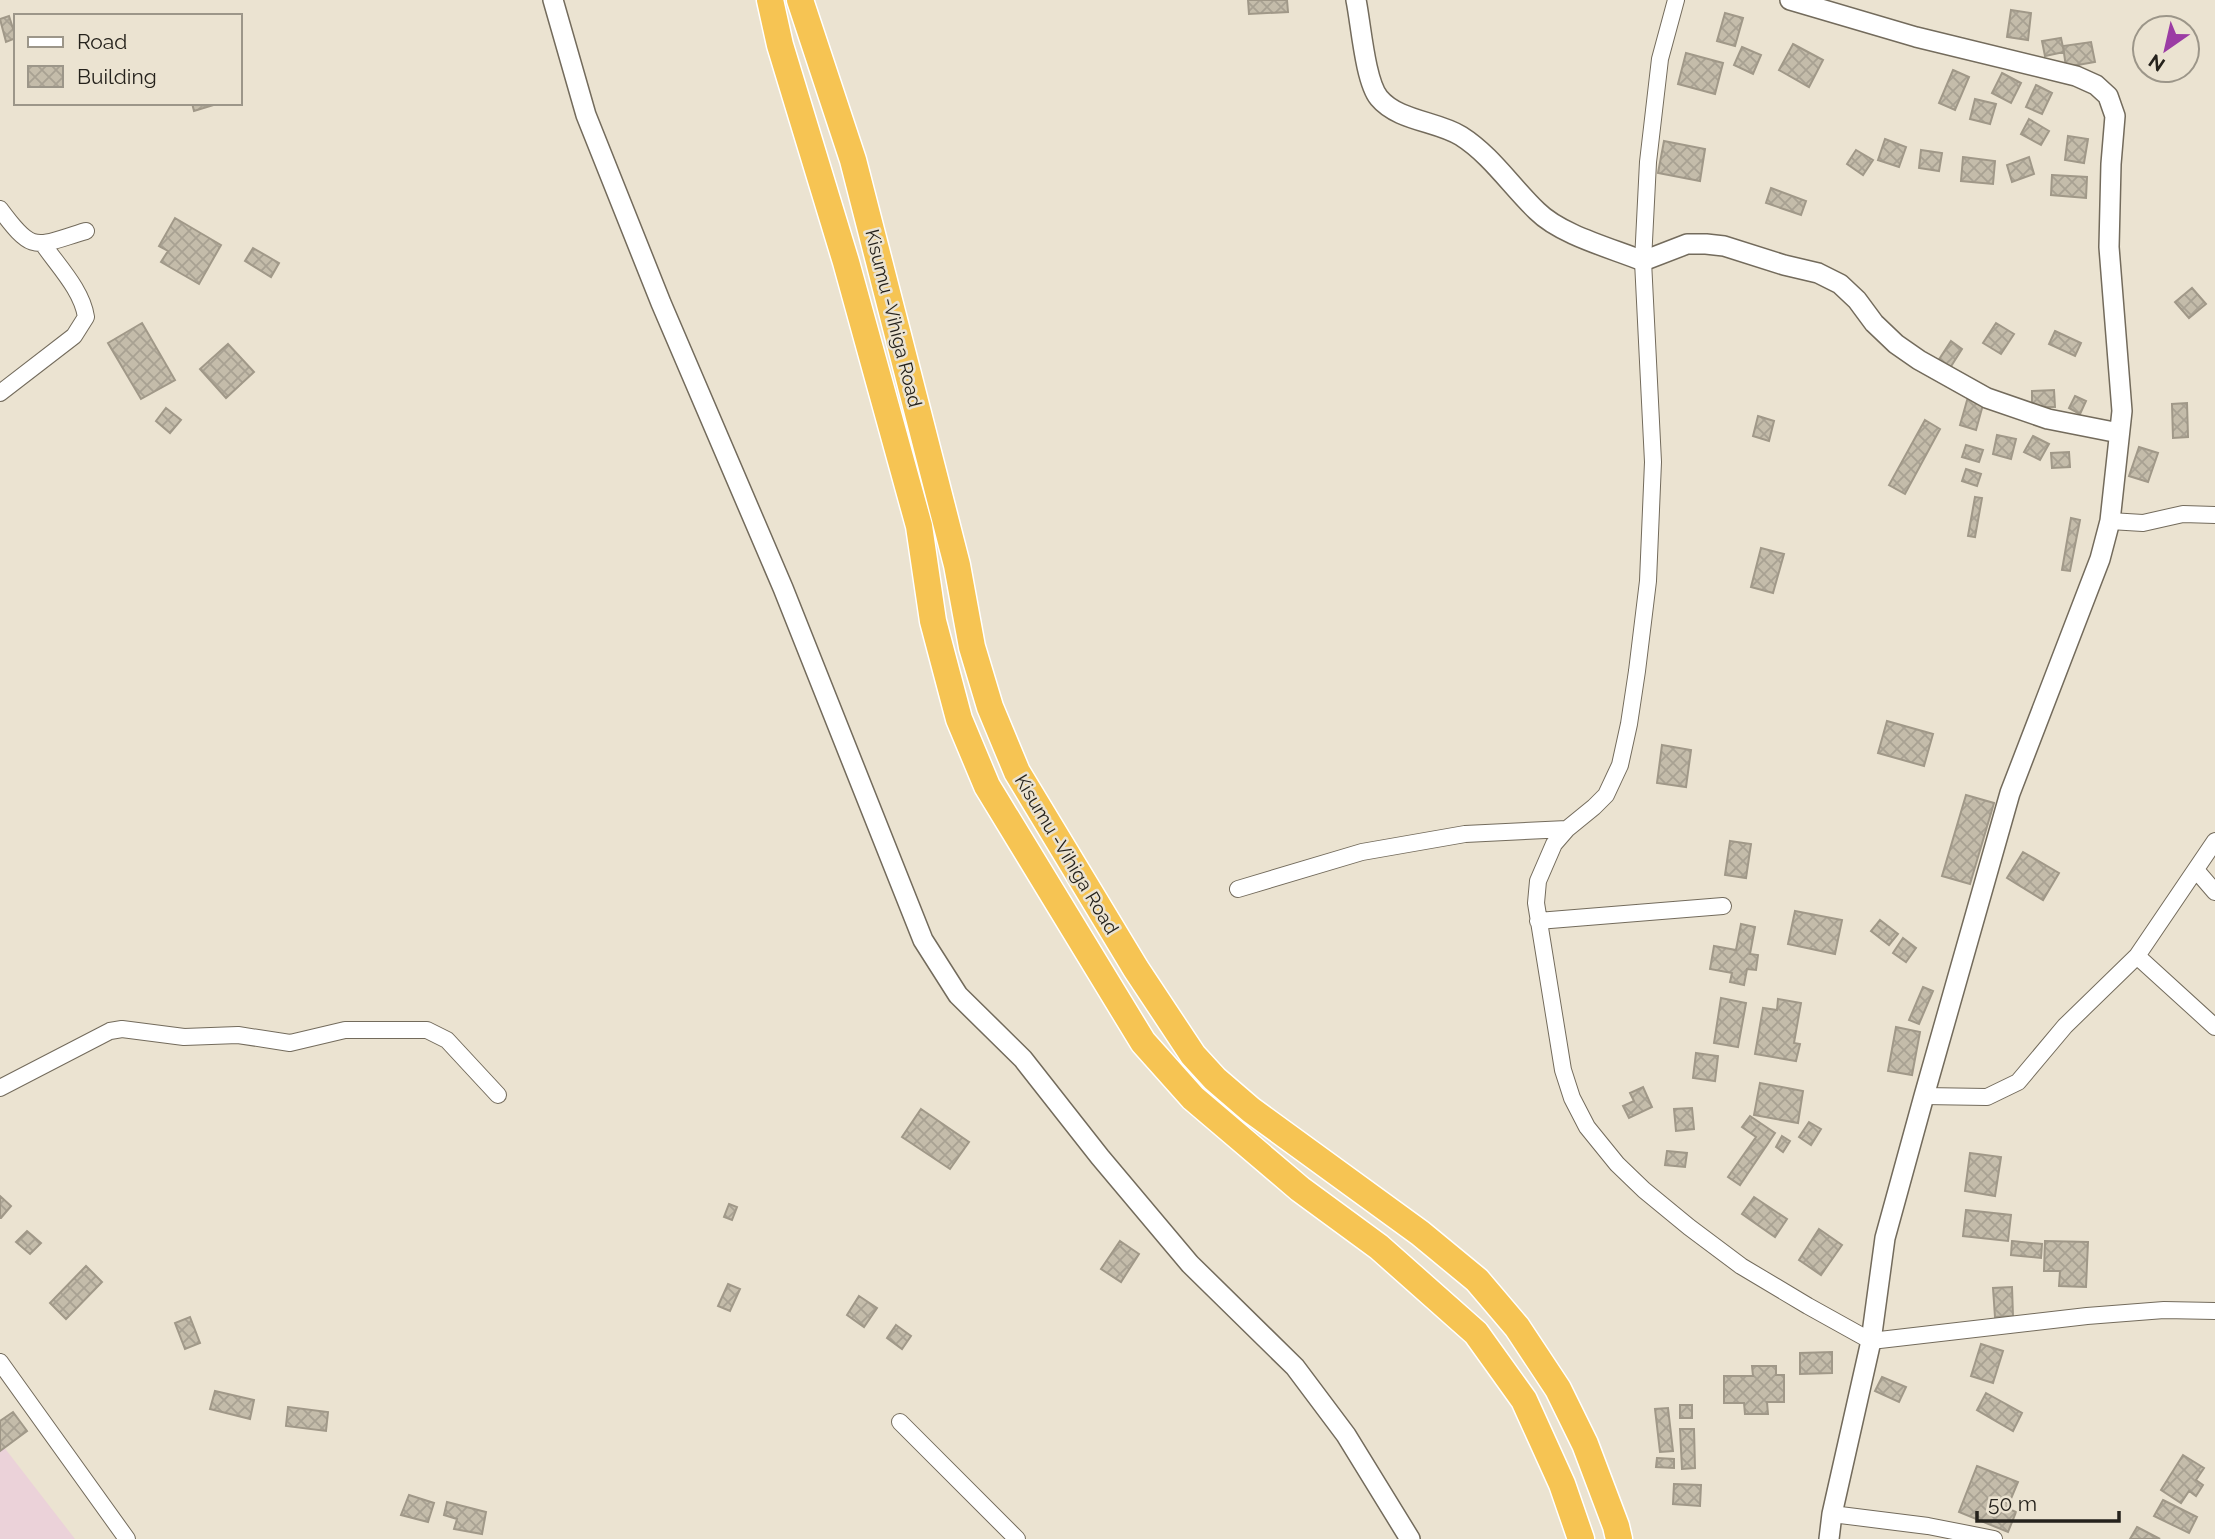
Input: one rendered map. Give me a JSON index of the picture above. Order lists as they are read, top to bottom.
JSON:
{
  "streets": {
    "highway": ["Kisumu -Vihiga Road"]
  },
  "legend": ["Road", "Building"],
  "scale_bar": "50 m",
  "north": "bottom left"
}
